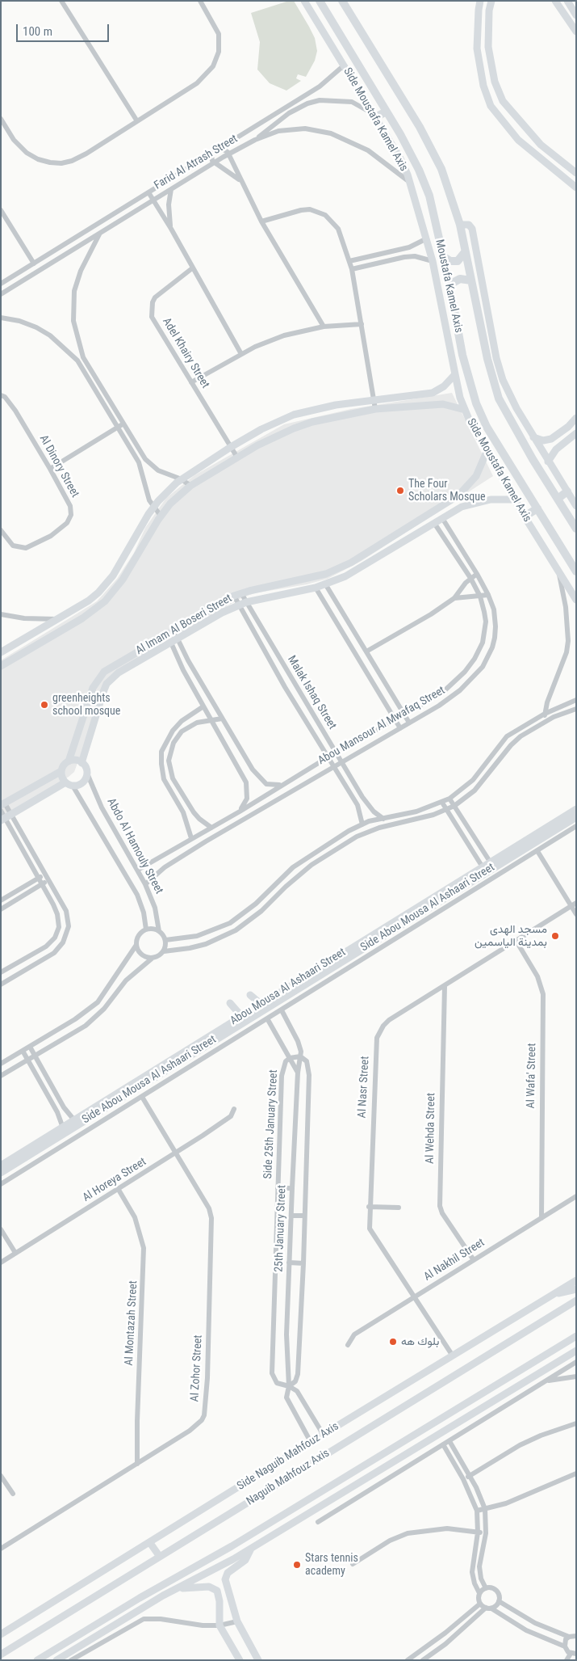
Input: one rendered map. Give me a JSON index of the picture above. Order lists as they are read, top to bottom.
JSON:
{
  "streets": {
    "main road": ["Moustafa Kamel Axis"],
    "street": [
      "Side Moustafa Kamel Axis",
      "Farid Al Atrash Street",
      "Adel Khairy Street",
      "Al Dinory Street",
      "Al Imam Al Boseri Street",
      "Malak Ishaq Street",
      "Abou Mansour Al Mwafaq Street",
      "Abdo Al Hamouly Street",
      "Side Abou Mousa Al Ashaari Street",
      "Abou Mousa Al Ashaari Street",
      "Al Wafa' Street",
      "Al Nasr Street",
      "Side 25th January Street",
      "Al Wehda Street",
      "Al Horeya Street",
      "25th January Street",
      "Al Nakhil Street",
      "Al Montazah Street",
      "Al Zohor Street",
      "Side Naguib Mahfouz Axis",
      "Naguib Mahfouz Axis"
    ]
  },
  "crossings": [
    ["Side Moustafa Kamel Axis", "Farid Al Atrash Street"],
    ["Side Moustafa Kamel Axis", "Al Imam Al Boseri Street"],
    ["Al Imam Al Boseri Street", "Malak Ishaq Street"],
    ["Al Imam Al Boseri Street", "Abou Mansour Al Mwafaq Street"],
    ["Al Imam Al Boseri Street", "Abdo Al Hamouly Street"],
    ["Malak Ishaq Street", "Abou Mansour Al Mwafaq Street"],
    ["Abou Mansour Al Mwafaq Street", "Abdo Al Hamouly Street"],
    ["Side Abou Mousa Al Ashaari Street", "25th January Street"],
    ["Side Abou Mousa Al Ashaari Street", "Al Zohor Street"],
    ["Al Wafa' Street", "Al Nasr Street"],
    ["Al Wafa' Street", "Al Nakhil Street"],
    ["Al Nasr Street", "Al Wehda Street"],
    ["Al Nasr Street", "Al Nakhil Street"],
    ["Al Nasr Street", "Side Naguib Mahfouz Axis"],
    ["Side 25th January Street", "25th January Street"],
    ["Al Wehda Street", "Al Nakhil Street"],
    ["Al Horeya Street", "Al Montazah Street"],
    ["Al Horeya Street", "Al Zohor Street"],
    ["25th January Street", "Side Naguib Mahfouz Axis"],
    ["Al Montazah Street", "Al Zohor Street"]
  ],
  "places": [
    "The Four Scholars Mosque",
    "greenheights school mosque",
    "مسجد الهدى بمدينة الياسمين",
    "بلوك هه",
    "Stars tennis academy"
  ],
  "scale_bar": "100 m"
}
